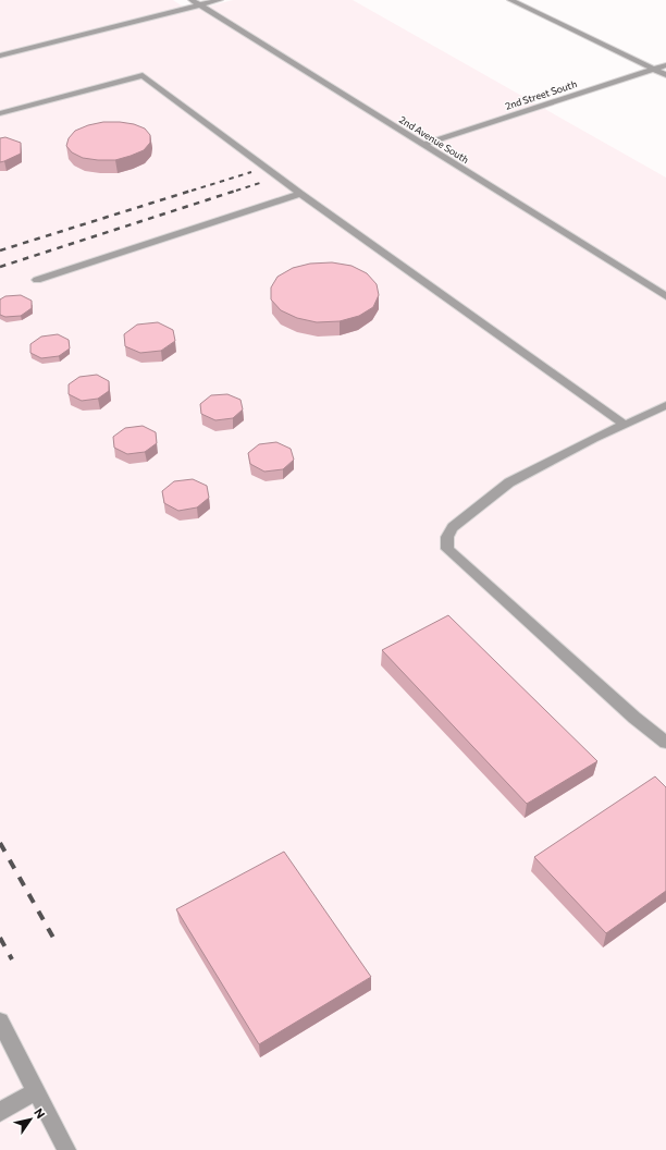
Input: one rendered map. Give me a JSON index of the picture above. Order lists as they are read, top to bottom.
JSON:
{
  "streets": {
    "street": ["2nd Street South", "2nd Avenue South"]
  },
  "crossings": [
    ["2nd Street South", "2nd Avenue South"]
  ],
  "north": "top right"
}
